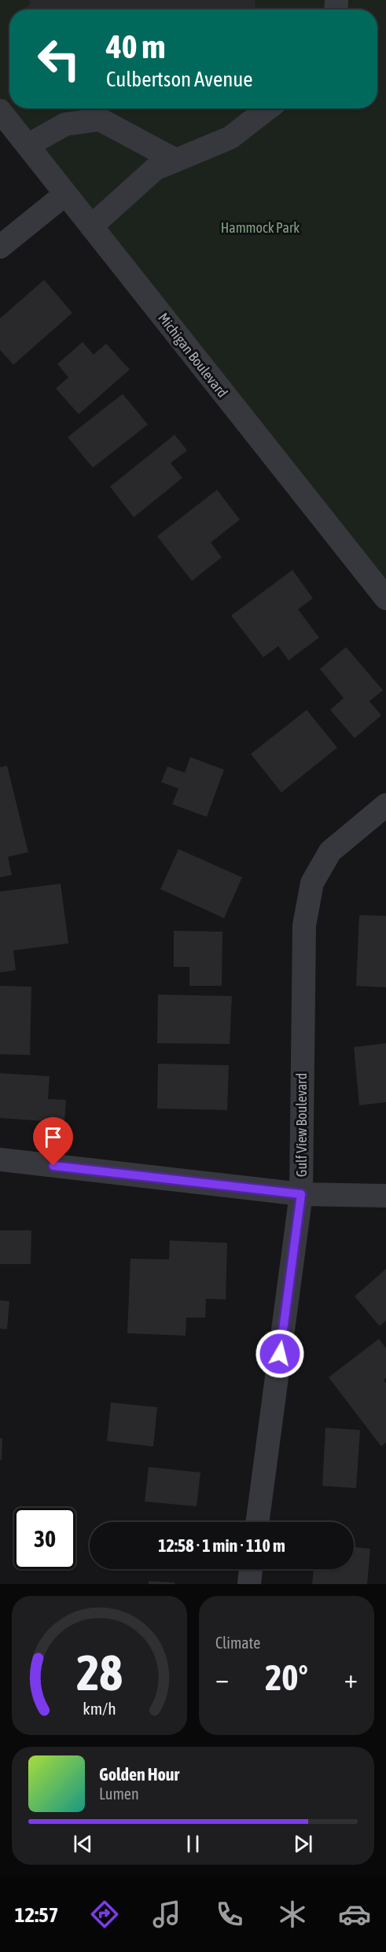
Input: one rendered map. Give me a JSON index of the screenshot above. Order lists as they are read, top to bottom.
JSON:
{
  "streets": {
    "street": ["Michigan Boulevard", "Gulf View Boulevard"]
  },
  "parks": ["Hammock Park"],
  "page": {
    "turn": ["40 m", "Culbertson Avenue"],
    "limit": "30",
    "trip": "12:58 · 1 min · 110 m",
    "tile": "Climate",
    "heat": ["−", "20°", "+"],
    "song": ["Golden Hour", "Lumen"],
    "tabs": "12:57",
    "gauge": ["28", "km/h"]
  }
}
